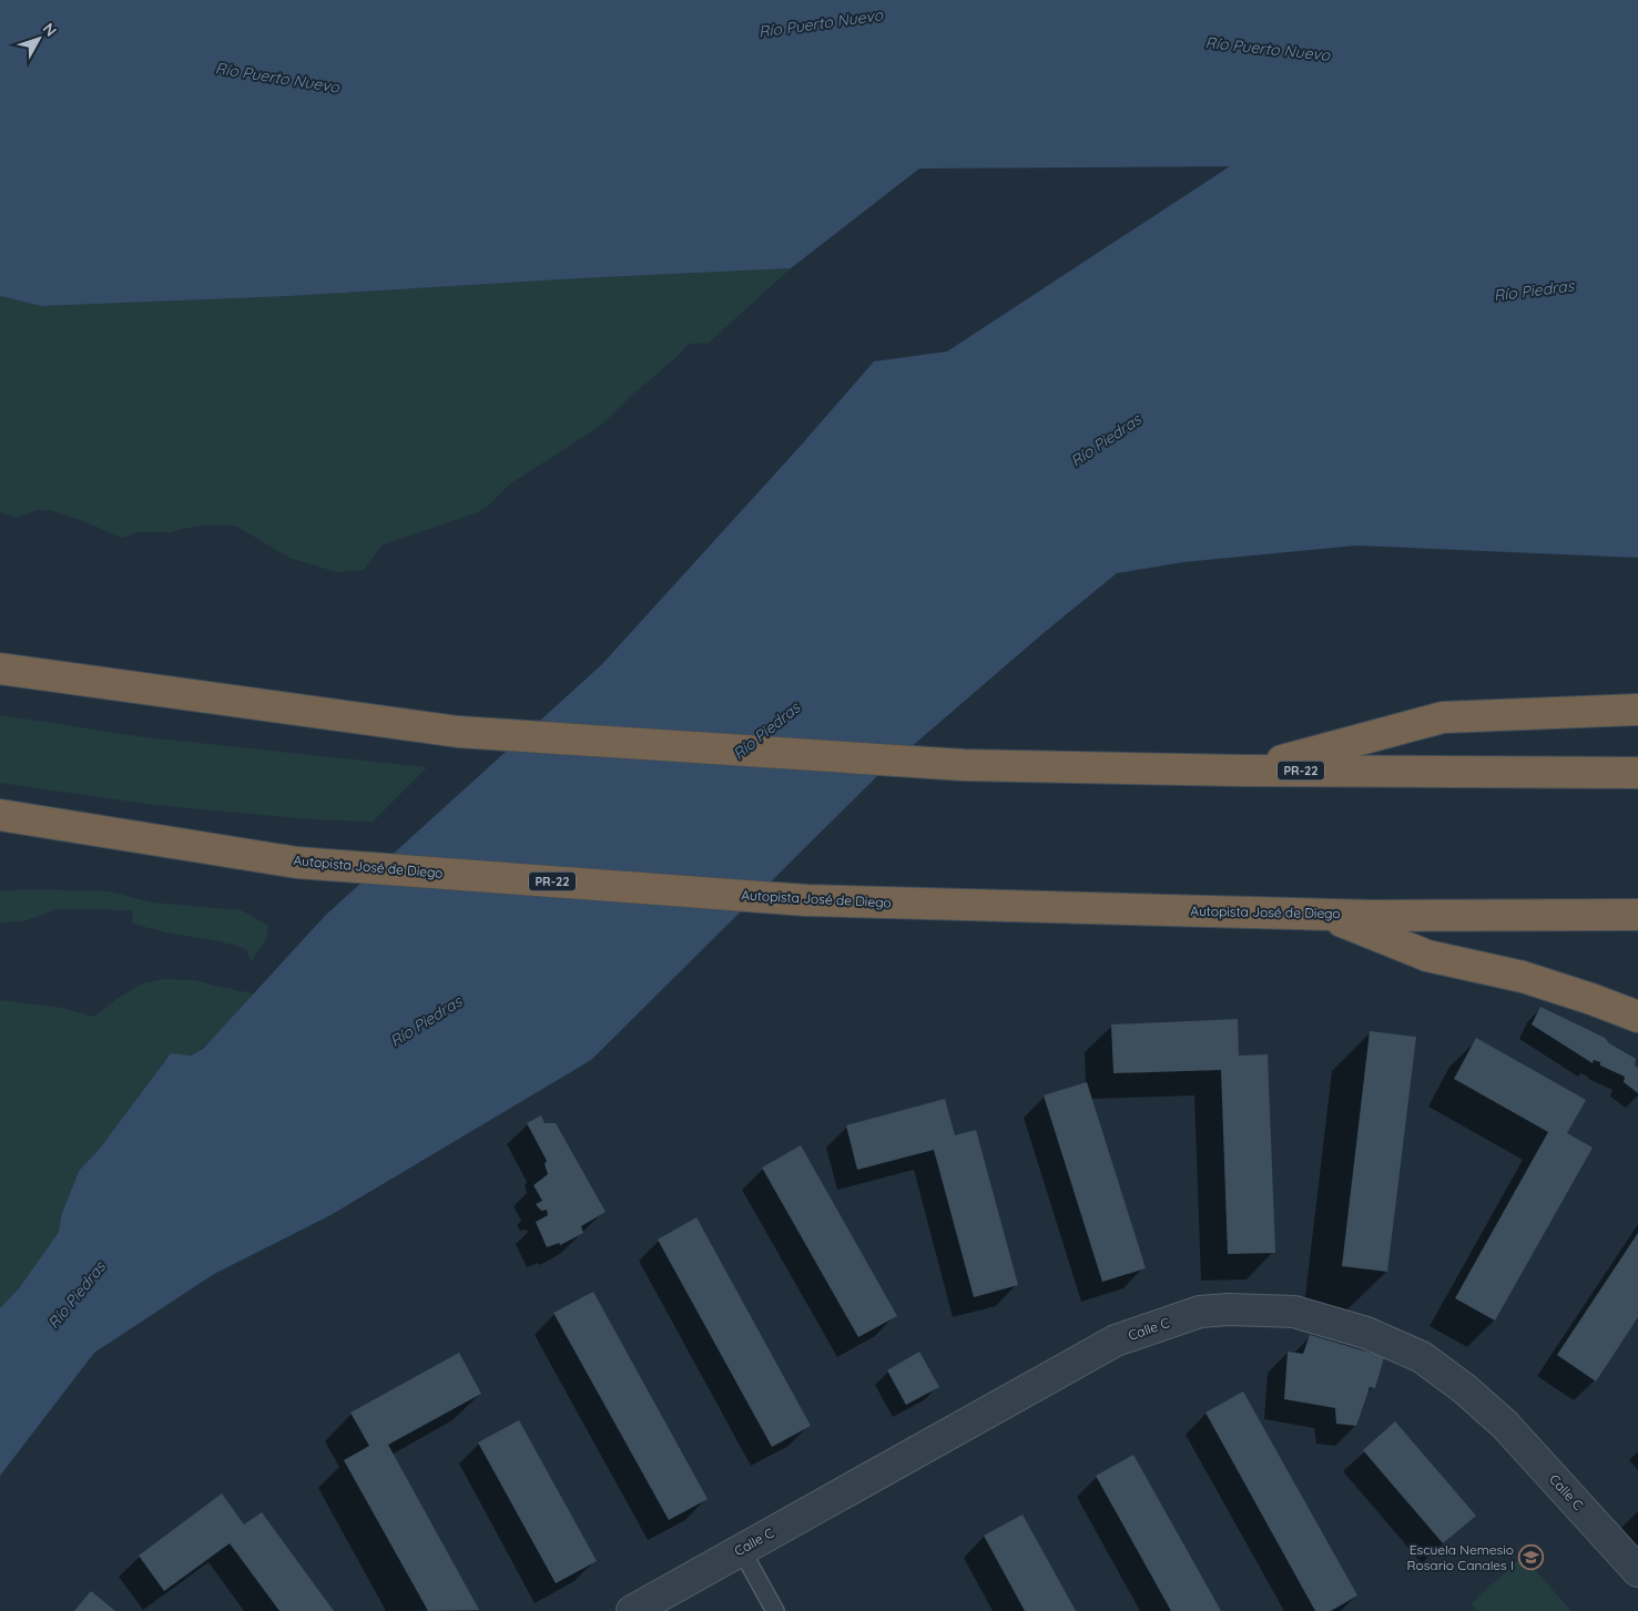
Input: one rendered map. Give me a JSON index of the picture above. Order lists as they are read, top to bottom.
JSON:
{
  "streets": {
    "highway": ["PR-22", "Autopista José de Diego"],
    "street": ["Calle C"]
  },
  "water": ["Río Puerto Nuevo", "Río Piedras"],
  "places": {
    "school or university": ["Escuela Nemesio Rosario Canales I"]
  },
  "north": "top right"
}
